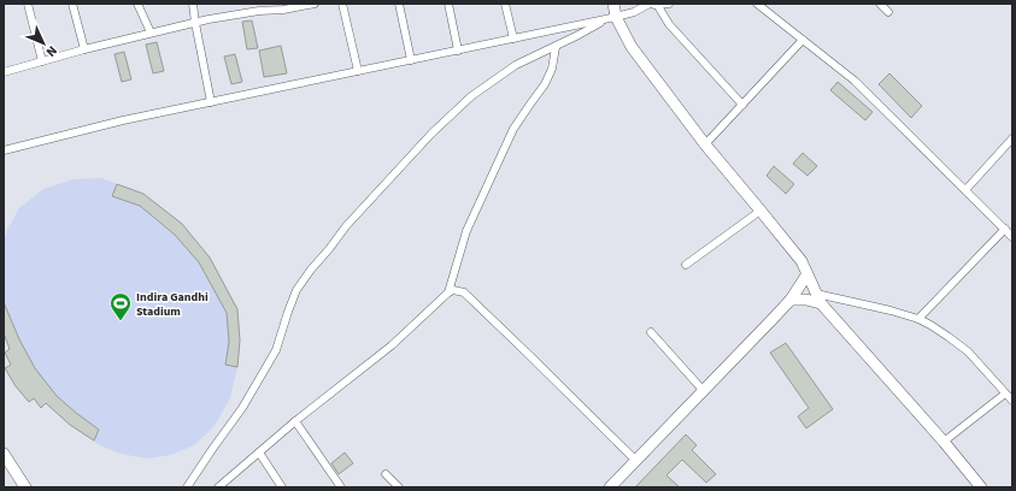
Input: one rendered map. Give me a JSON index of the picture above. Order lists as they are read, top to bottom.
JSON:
{
  "places": {
    "sports": ["Indira Gandhi Stadium"]
  },
  "north": "bottom right"
}
